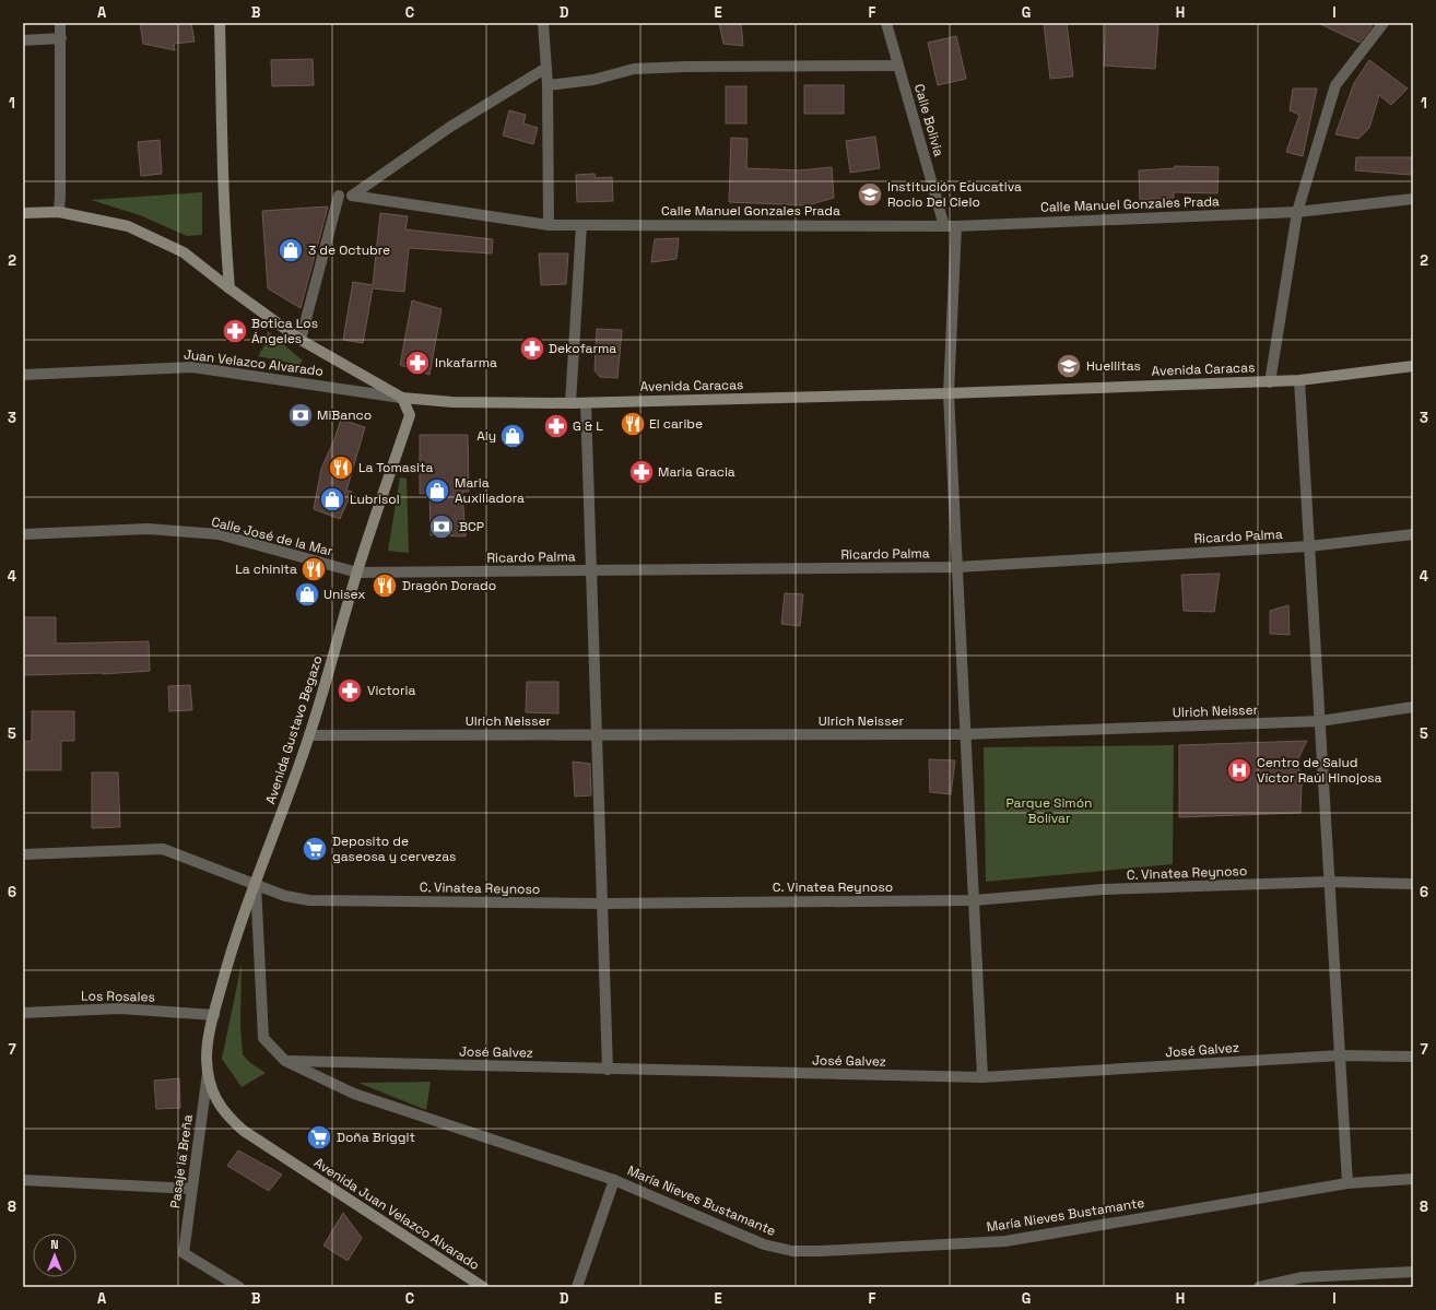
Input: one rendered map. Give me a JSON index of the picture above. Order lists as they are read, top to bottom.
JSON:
{
  "streets": {
    "main road": ["Avenida Caracas", "Avenida Gustavo Begazo", "Avenida Juan Velazco Alvarado"],
    "street": [
      "Calle Bolivia",
      "Calle Manuel Gonzales Prada",
      "Juan Velazco Alvarado",
      "Calle José de la Mar",
      "Ricardo Palma",
      "Ulrich Neisser",
      "C. Vinatea Reynoso",
      "Los Rosales",
      "José Galvez",
      "Pasaje la Breña",
      "María Nieves Bustamante"
    ]
  },
  "crossings": [
    ["Calle Bolivia", "Calle Manuel Gonzales Prada"],
    ["Juan Velazco Alvarado", "Avenida Caracas"],
    ["Juan Velazco Alvarado", "Avenida Gustavo Begazo"],
    ["Avenida Caracas", "Avenida Gustavo Begazo"],
    ["Calle José de la Mar", "Ricardo Palma"],
    ["Calle José de la Mar", "Avenida Gustavo Begazo"],
    ["Ricardo Palma", "Avenida Gustavo Begazo"],
    ["Ulrich Neisser", "Avenida Gustavo Begazo"],
    ["Avenida Gustavo Begazo", "C. Vinatea Reynoso"],
    ["Avenida Gustavo Begazo", "Los Rosales"],
    ["Avenida Gustavo Begazo", "Pasaje la Breña"],
    ["Avenida Gustavo Begazo", "María Nieves Bustamante"],
    ["Avenida Gustavo Begazo", "Avenida Juan Velazco Alvarado"],
    ["C. Vinatea Reynoso", "María Nieves Bustamante"],
    ["José Galvez", "María Nieves Bustamante"],
    ["Pasaje la Breña", "Avenida Juan Velazco Alvarado"]
  ],
  "parks": ["Parque Simón Bolívar"],
  "places": {
    "school or university": ["Institución Educativa Rocio Del Cielo", "Huellitas"],
    "shop": [
      "3 de Octubre",
      "Aly",
      "Maria Auxiliadora",
      "Lubrisol",
      "Unisex"
    ],
    "pharmacy": [
      "Botica Los Ángeles",
      "Dekofarma",
      "Inkafarma",
      "G & L",
      "Maria Gracia",
      "Victoria"
    ],
    "bank": ["MiBanco", "BCP"],
    "restaurant": [
      "El caribe",
      "La Tomasita",
      "La chinita",
      "Dragón Dorado"
    ],
    "hospital": ["Centro de Salud Víctor Raúl Hinojosa"],
    "supermarket": ["Deposito de gaseosa y cervezas", "Doña Briggit"]
  },
  "north": "top",
  "grid": {
    "columns": [
      "A",
      "B",
      "C",
      "D",
      "E",
      "F",
      "G",
      "H",
      "I"
    ],
    "rows": [
      "1",
      "2",
      "3",
      "4",
      "5",
      "6",
      "7",
      "8"
    ]
  }
}
